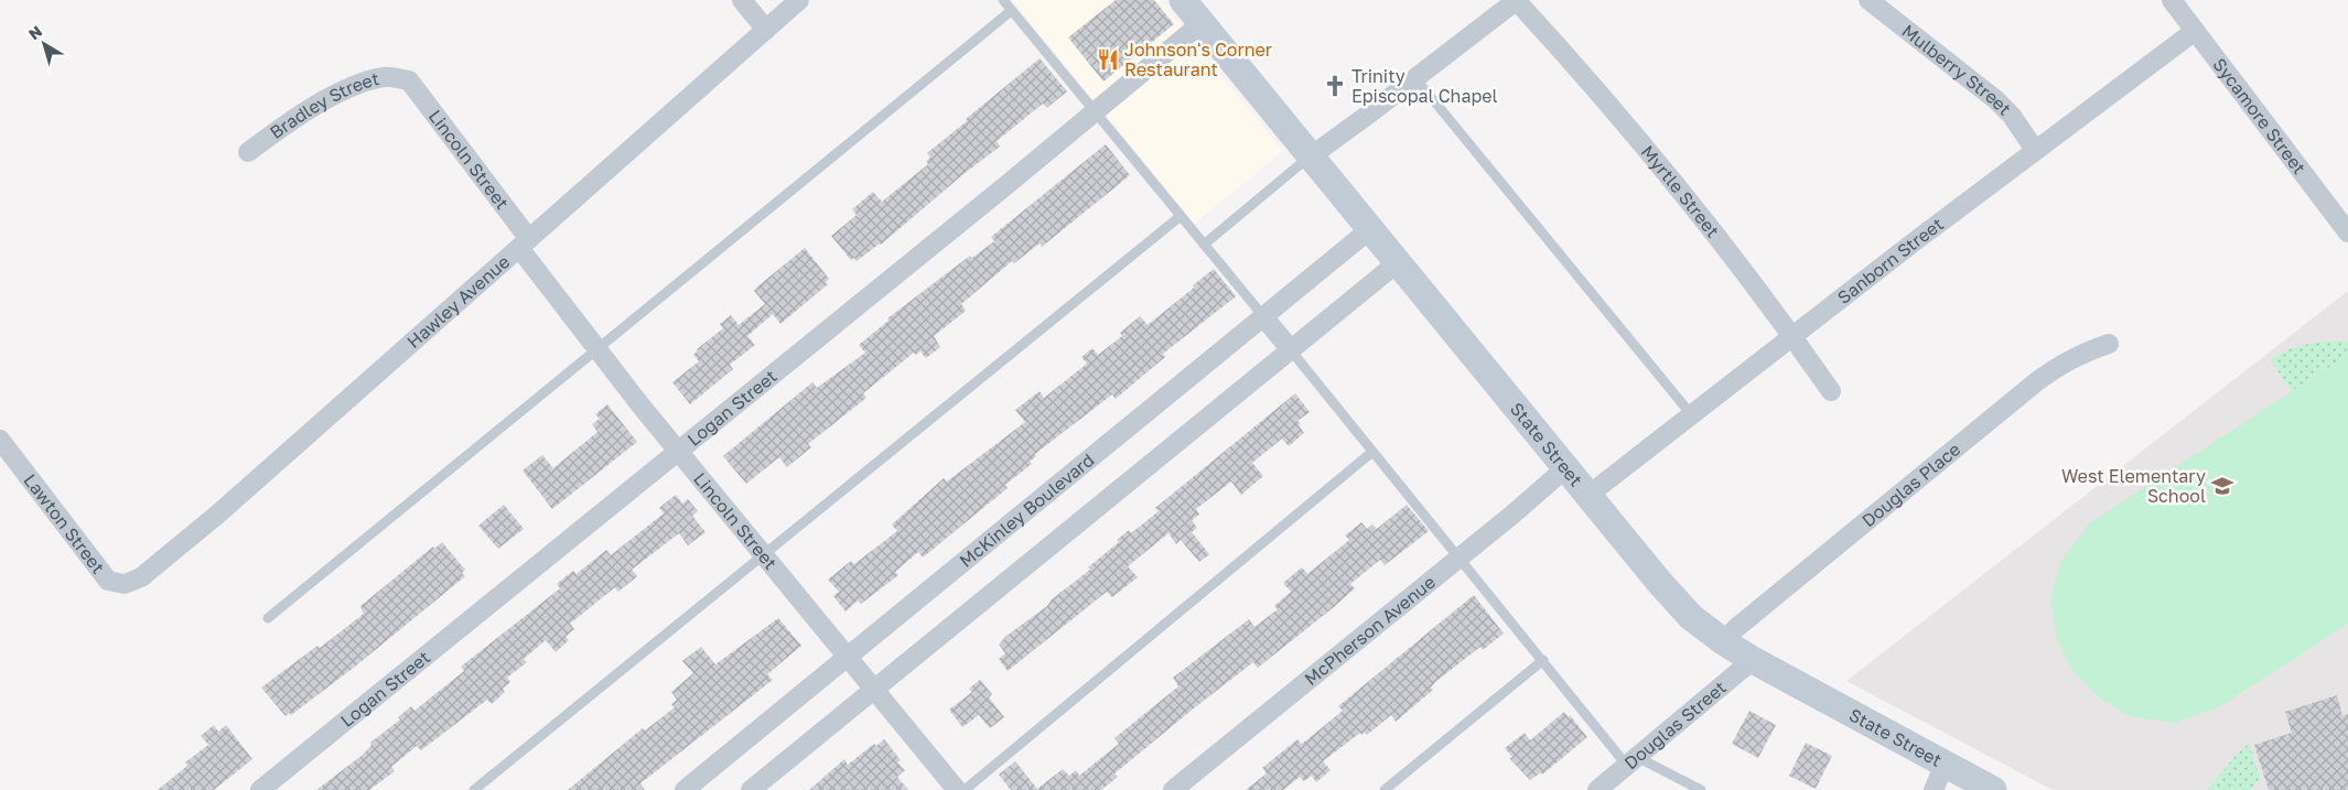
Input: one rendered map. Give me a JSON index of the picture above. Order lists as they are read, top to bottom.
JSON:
{
  "streets": {
    "street": [
      "Mulberry Street",
      "Bradley Street",
      "Sycamore Street",
      "Lincoln Street",
      "Myrtle Street",
      "Sanborn Street",
      "Hawley Avenue",
      "Logan Street",
      "State Street",
      "Douglas Place",
      "McKinley Boulevard",
      "Lawton Street",
      "McPherson Avenue",
      "Douglas Street"
    ]
  },
  "crossings": [
    ["Mulberry Street", "Sanborn Street"],
    ["Bradley Street", "Lincoln Street"],
    ["Sycamore Street", "Sanborn Street"],
    ["Lincoln Street", "Hawley Avenue"],
    ["Lincoln Street", "Logan Street"],
    ["Lincoln Street", "McKinley Boulevard"],
    ["Myrtle Street", "Sanborn Street"],
    ["Sanborn Street", "State Street"],
    ["Hawley Avenue", "Lawton Street"],
    ["Logan Street", "State Street"],
    ["State Street", "Douglas Place"],
    ["State Street", "McKinley Boulevard"],
    ["State Street", "McPherson Avenue"],
    ["State Street", "Douglas Street"]
  ],
  "places": {
    "restaurant": ["Johnson's Corner Restaurant"],
    "church": ["Trinity Episcopal Chapel"],
    "school or university": ["West Elementary School"]
  },
  "north": "top left"
}
